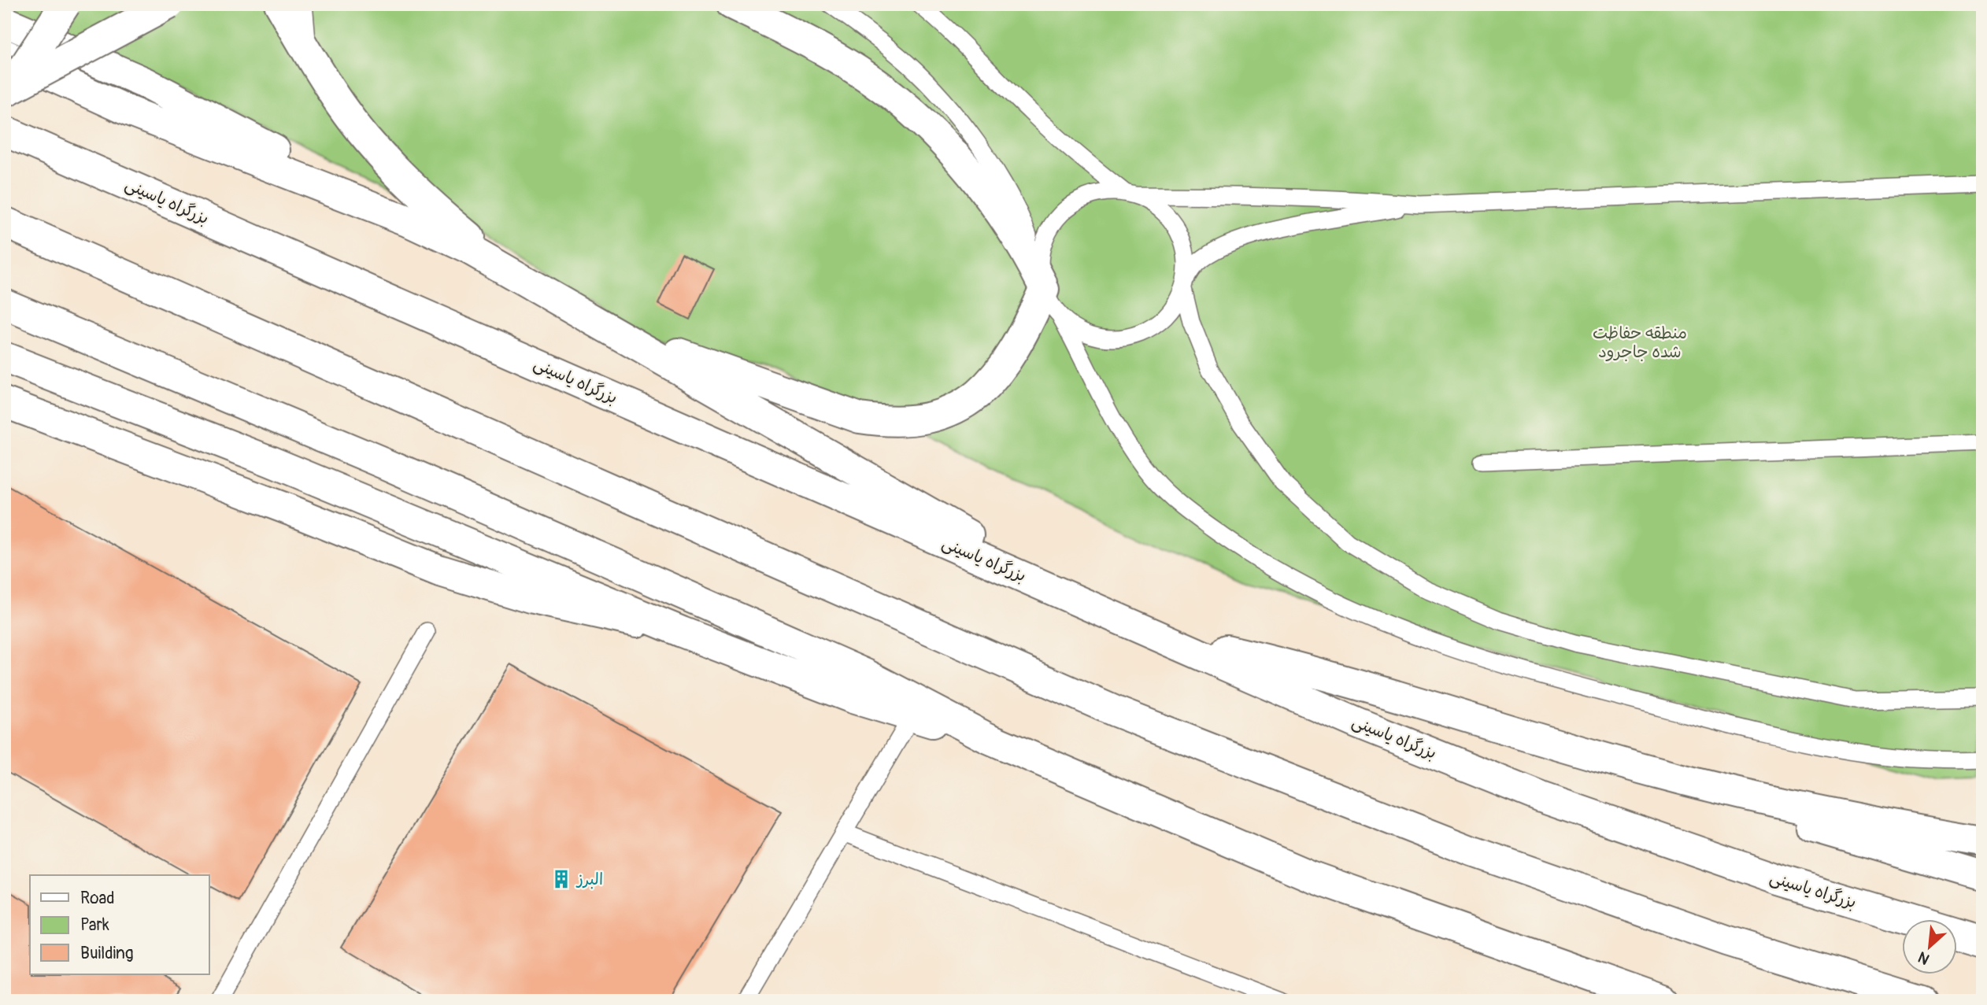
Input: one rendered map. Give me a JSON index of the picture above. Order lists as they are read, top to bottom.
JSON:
{
  "streets": {
    "main road": ["بزرگراه یاسینی"]
  },
  "parks": ["منطقه حفاظت شده جاجرود"],
  "places": {
    "building": ["البرز"]
  },
  "legend": ["Road", "Park", "Building"],
  "north": "bottom left"
}
